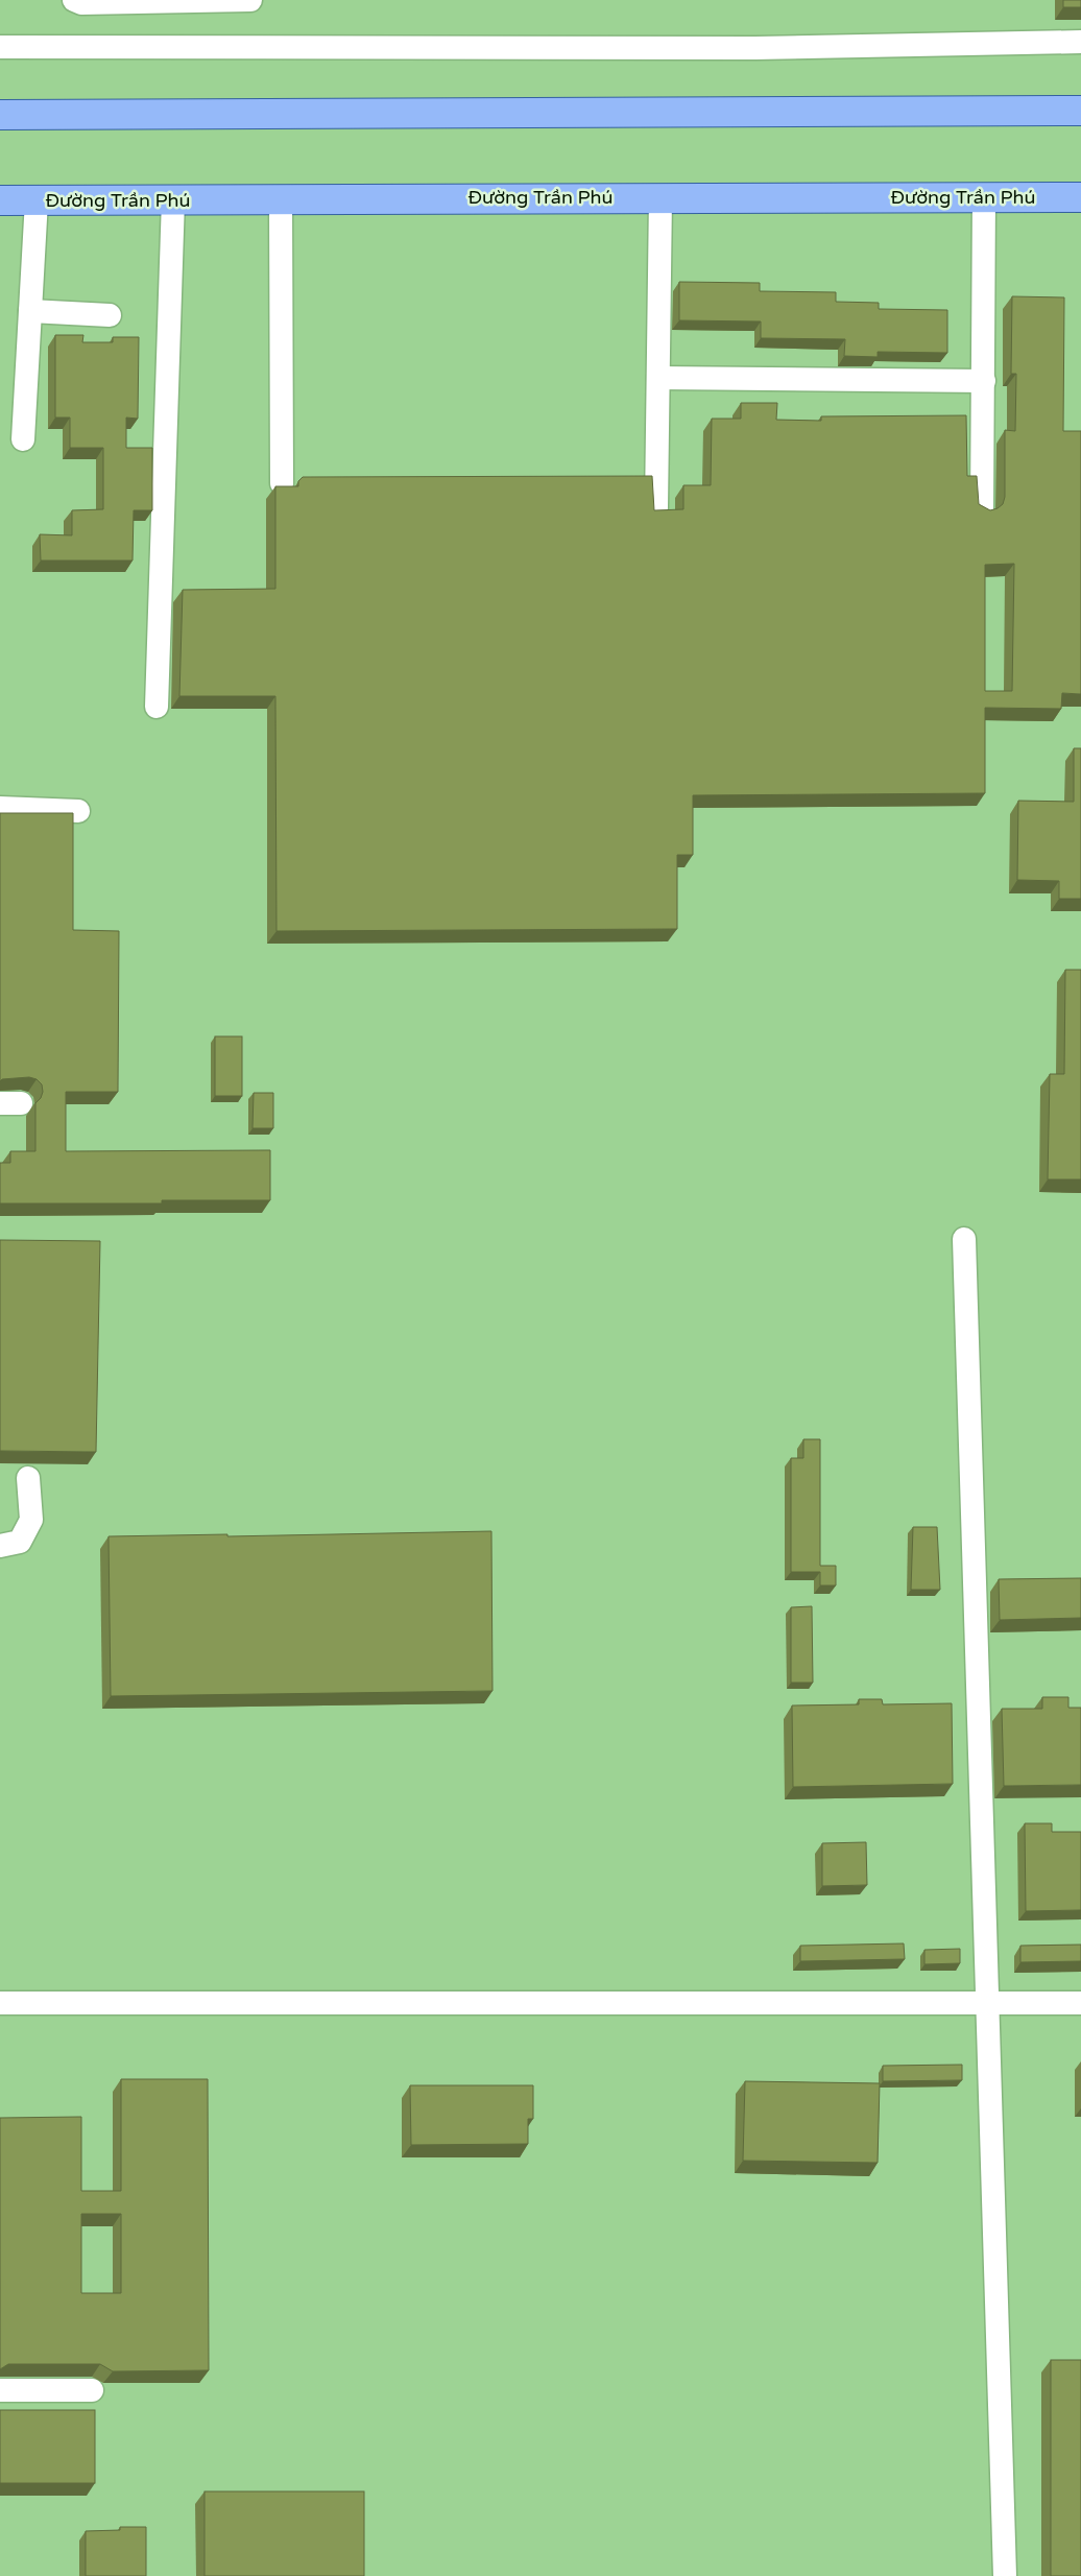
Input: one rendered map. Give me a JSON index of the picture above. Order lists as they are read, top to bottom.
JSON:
{
  "streets": {
    "main road": ["Đường Trần Phú"]
  }
}
